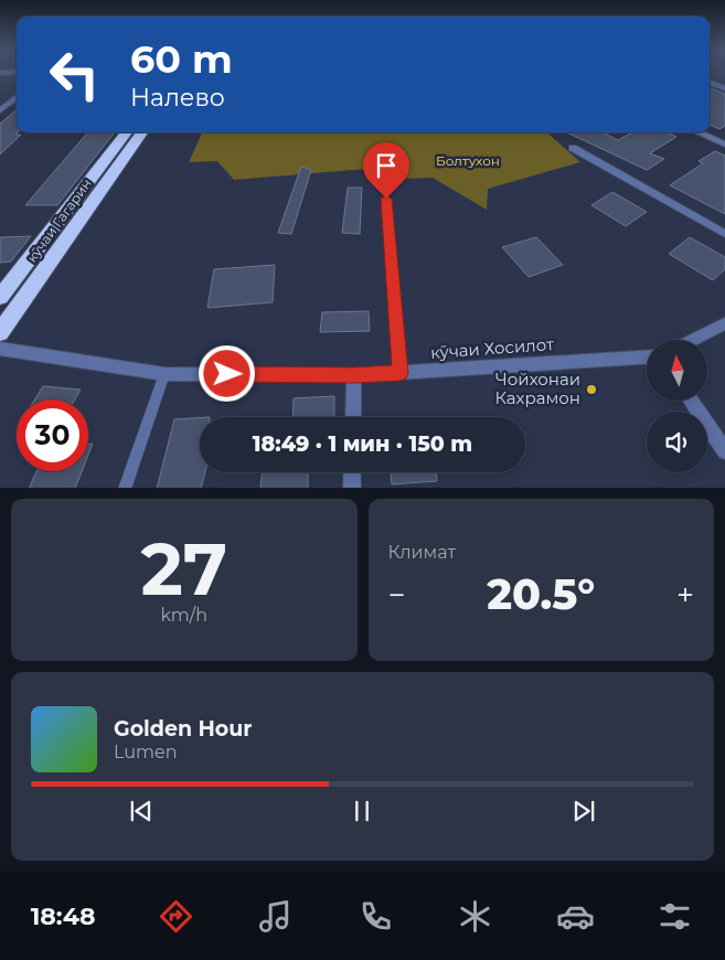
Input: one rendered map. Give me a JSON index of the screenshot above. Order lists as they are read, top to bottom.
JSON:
{
  "streets": {
    "highway": ["кӯчаи Гагарин"],
    "street": ["кӯчаи Хосилот"]
  },
  "parks": ["Болтухон"],
  "places": ["Чойхонаи Кахрамон"],
  "north": "top",
  "page": {
    "turn": ["60 m", "Налево"],
    "limit": "30",
    "trip": "18:49 · 1 мин · 150 m",
    "tile": [
      ["27", "km/h"],
      "Климат"
    ],
    "heat": ["−", "20.5°", "+"],
    "song": ["Golden Hour", "Lumen"],
    "tabs": "18:48"
  }
}
